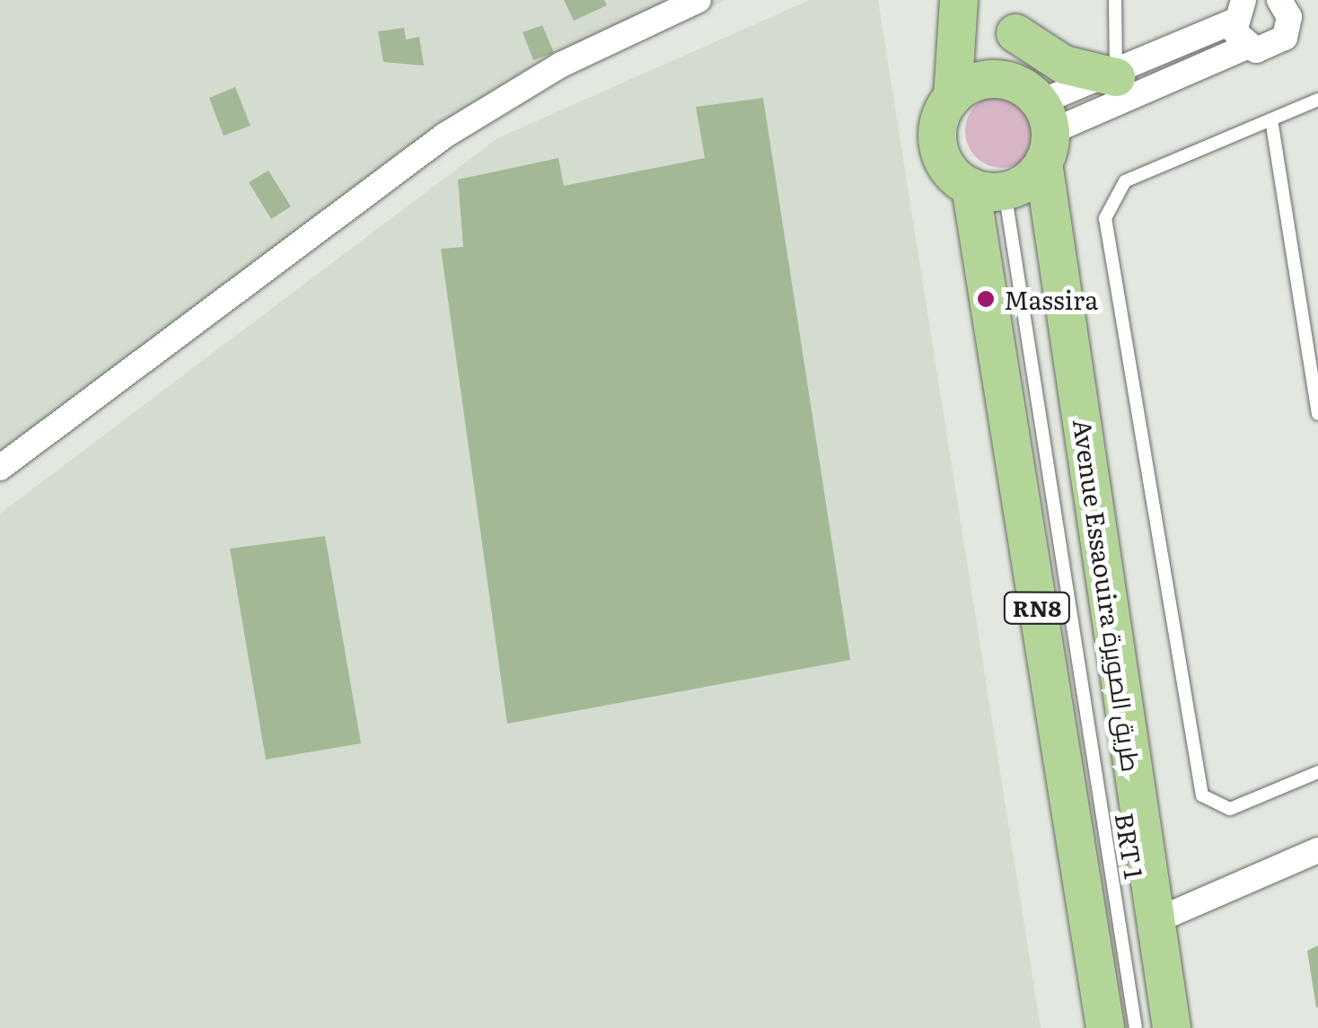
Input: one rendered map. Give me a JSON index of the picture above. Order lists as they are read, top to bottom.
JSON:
{
  "streets": {
    "main road": ["Avenue Essaouira طريق الصويرة", "RN8"],
    "lane": ["BRT 1"]
  },
  "crossings": [
    ["RN8", "BRT 1"]
  ],
  "places": ["Massira"]
}
